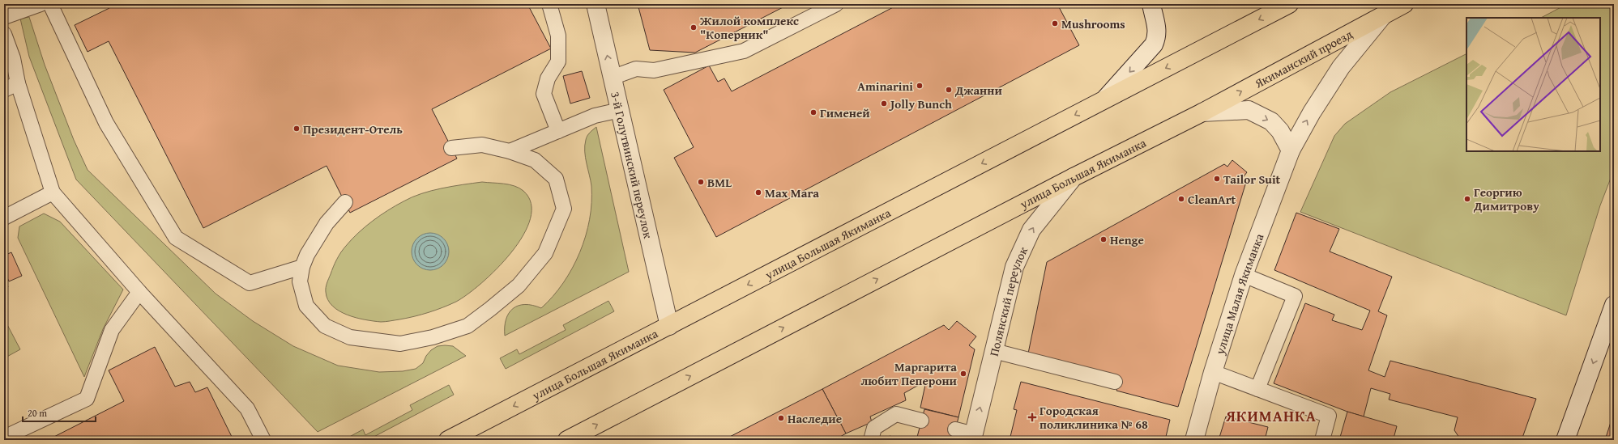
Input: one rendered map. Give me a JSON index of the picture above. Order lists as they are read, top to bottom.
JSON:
{
  "streets": {
    "main road": ["Якиманский проезд", "улица Большая Якиманка"],
    "street": ["3-й Голутвинский переулок", "улица Малая Якиманка", "Полянский переулок"]
  },
  "crossings": [
    ["Якиманский проезд", "улица Большая Якиманка"],
    ["Якиманский проезд", "улица Малая Якиманка"],
    ["3-й Голутвинский переулок", "улица Большая Якиманка"],
    ["улица Большая Якиманка", "Полянский переулок"]
  ],
  "one_way": ["улица Малая Якиманка", "Полянский переулок"],
  "districts": ["ЯКИМАНКА"],
  "places": {
    "other": [
      "Mushrooms",
      "Жилой комплекс \"Коперник\"",
      "Aminarini",
      "Джанни",
      "Jolly Bunch",
      "Гименей",
      "Президент-Отель",
      "Tailor Suit",
      "BML",
      "Max Mara",
      "CleanArt",
      "Георгию Димитрову",
      "Henge",
      "Маргарита любит Пеперони",
      "Наследие"
    ],
    "health": ["Городская поликлиника № 68"]
  },
  "scale_bar": "20 m"
}
